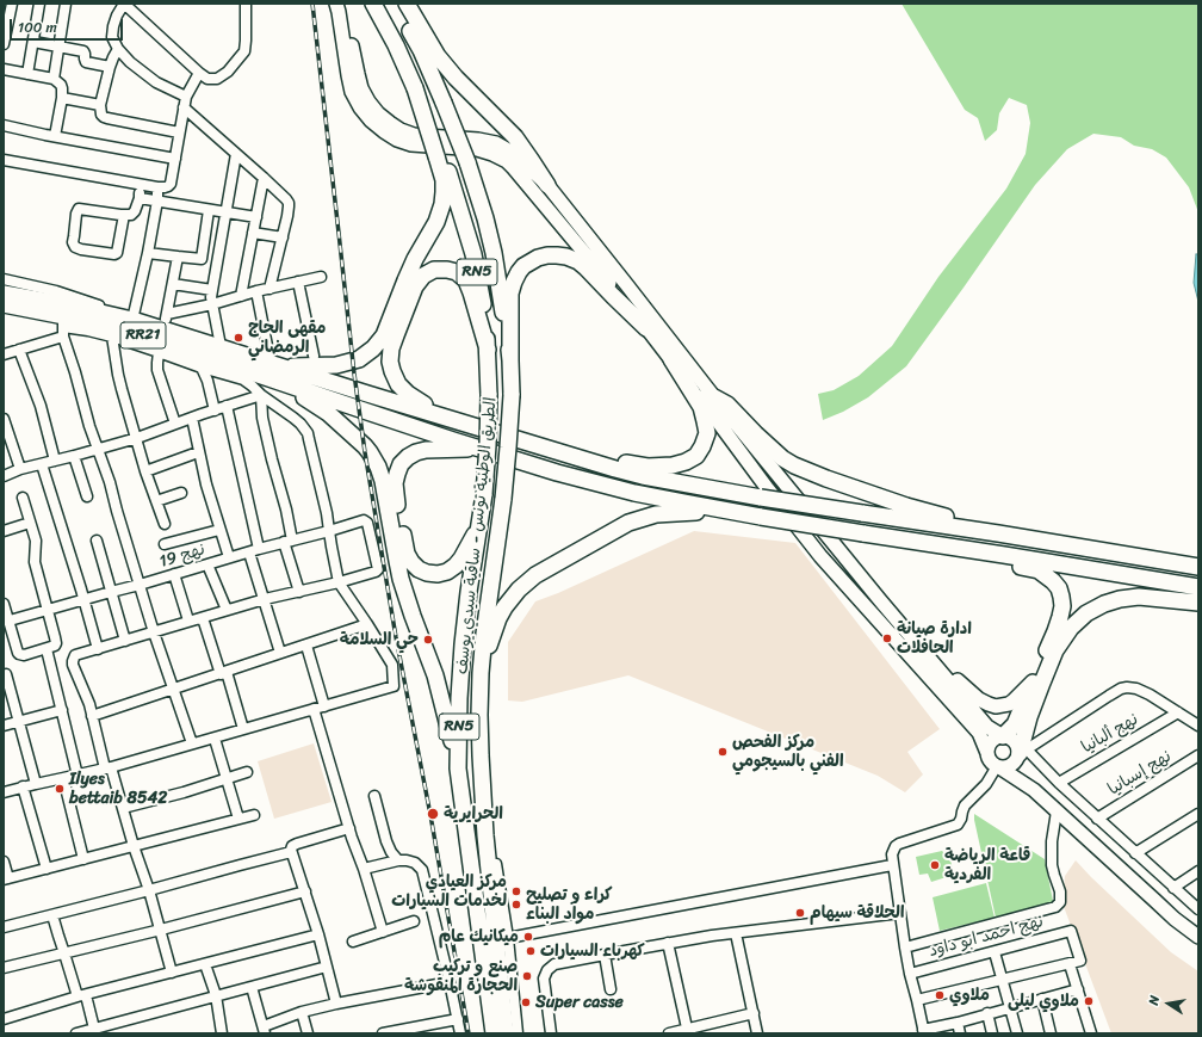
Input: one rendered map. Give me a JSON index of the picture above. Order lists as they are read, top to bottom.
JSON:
{
  "streets": {
    "highway": ["RN5", "RR21", "الطريق الوطنية تونس - ساقية سيدي يوسف"],
    "street": [
      "نهج 19",
      "نهج ألبانيا",
      "نهج إسبانيا",
      "نهج احمد ابو داود"
    ]
  },
  "places": [
    "مقهى الحاج الرمضاني",
    "ادارة صيانة الحافلات",
    "حي السلامة",
    "مركز الفحص الفني بالسيجومي",
    "Ilyes bettaib 8542",
    "الحرايرية",
    "قاعة الرياضة الفردية",
    "مركز العيادي لخدمات السيارات",
    "كراء و تصليح مواد البناء",
    "الحلاقة سيهام",
    "ميكانيك عام",
    "كهرباء السيارات",
    "صنع و تركيب الحجارة المنقوشة",
    "ملاوي",
    "ملاوي ليلى",
    "Super casse"
  ],
  "scale_bar": "100 m",
  "north": "left"
}
